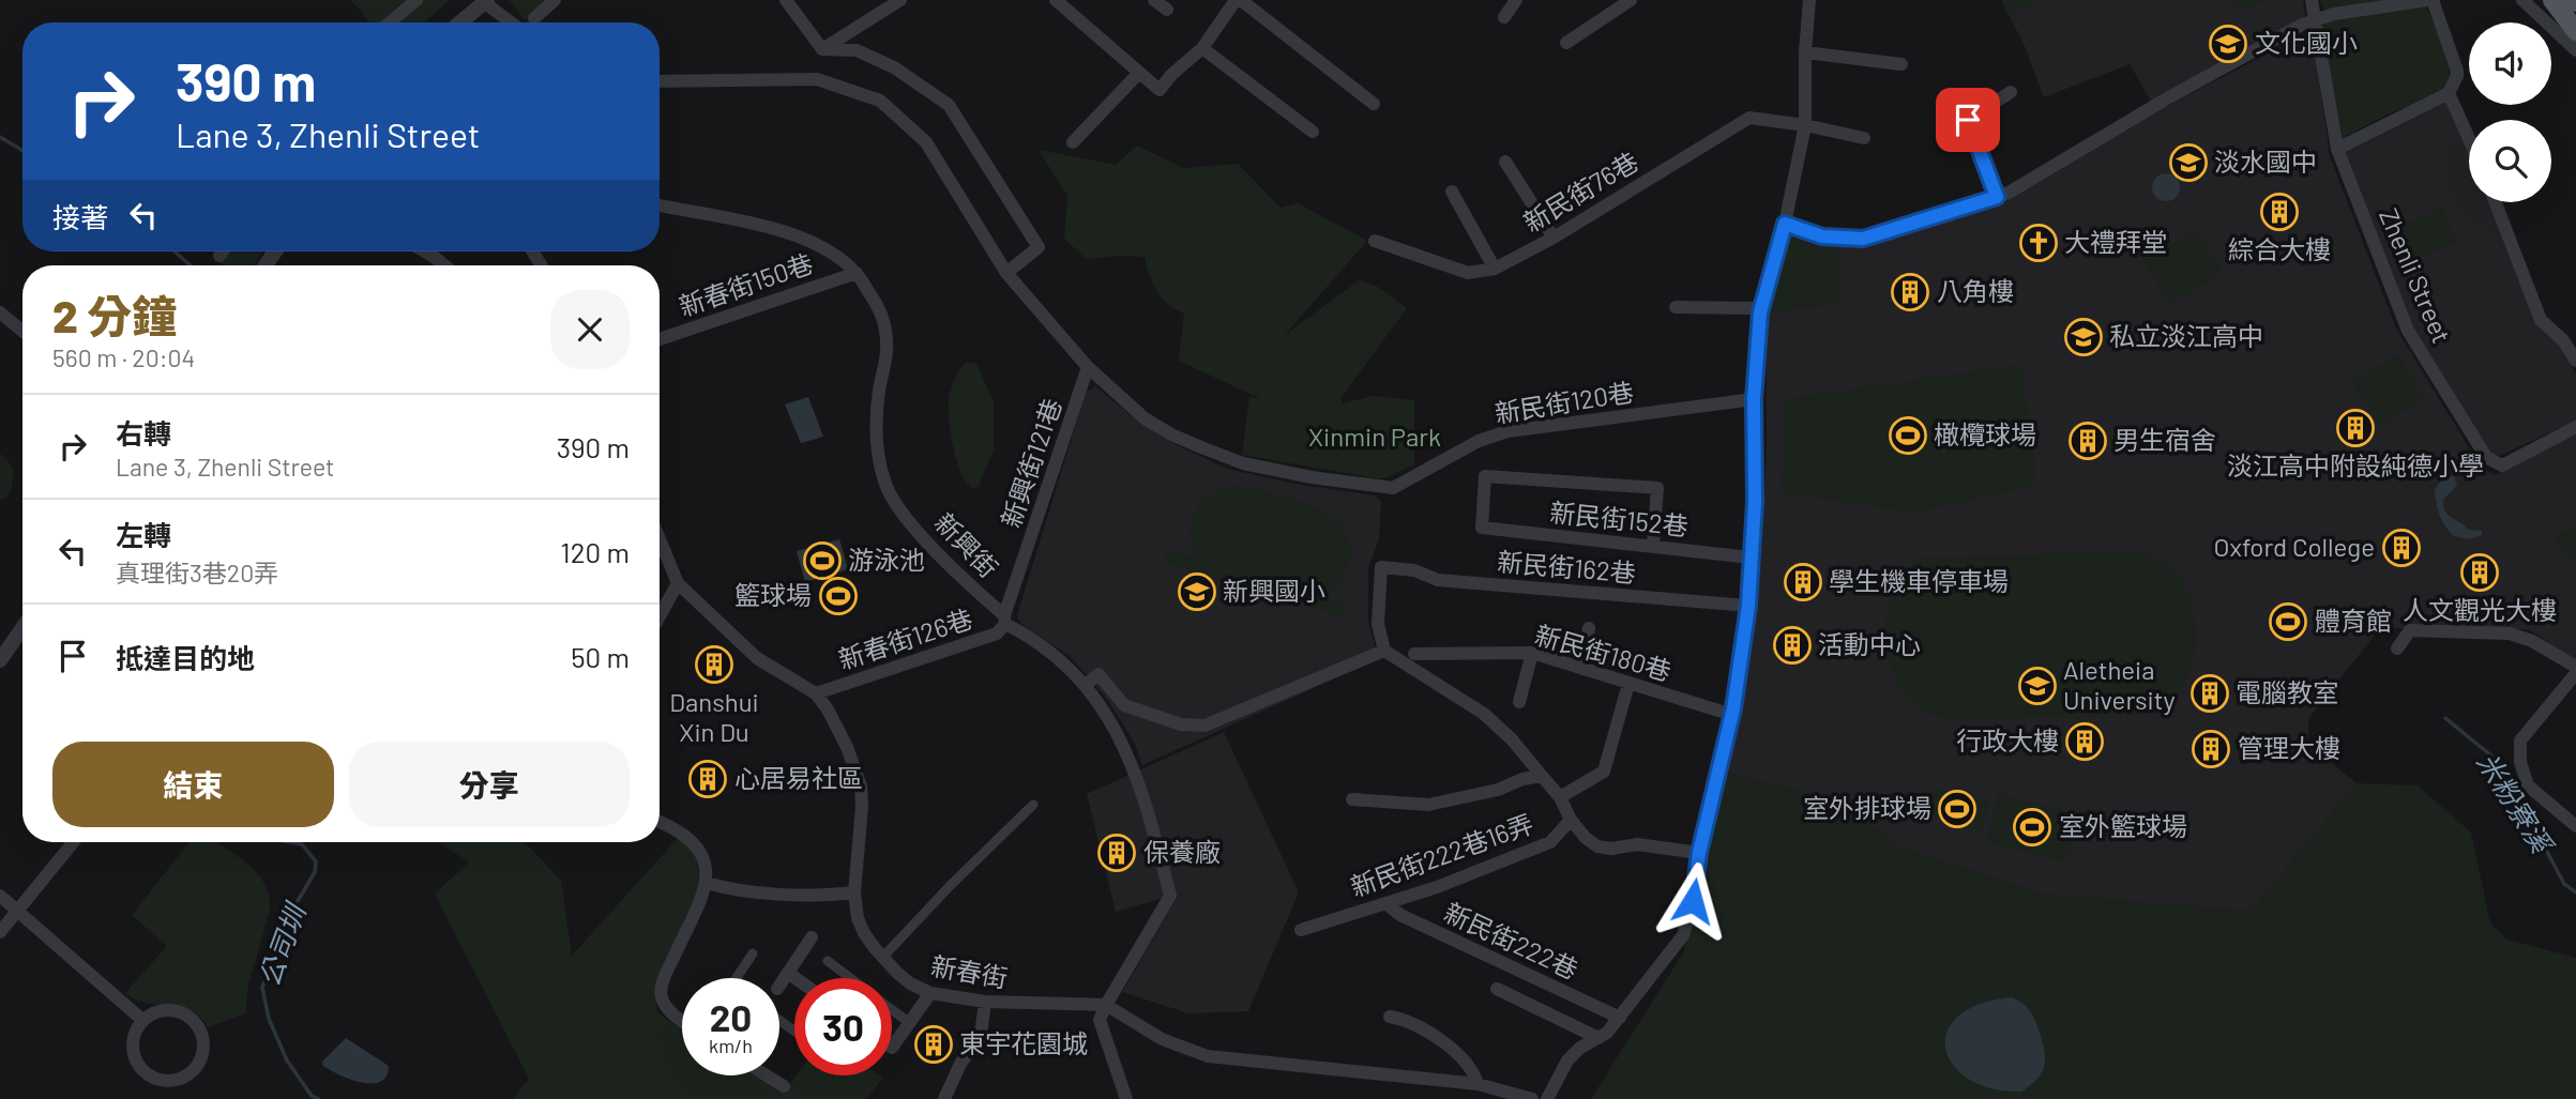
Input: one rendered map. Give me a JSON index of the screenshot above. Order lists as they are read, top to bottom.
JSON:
{
  "streets": {
    "street": [
      "新民街76巷",
      "Zhenli Street",
      "新春街150巷",
      "新民街120巷",
      "新興街121巷",
      "新民街152巷",
      "新興街",
      "新民街162巷",
      "新春街126巷",
      "新民街180巷",
      "新民街222巷16弄",
      "新民街222巷",
      "新春街"
    ]
  },
  "crossings": [
    ["新春街150巷", "新興街"],
    ["新民街120巷", "新興街121巷"],
    ["新興街121巷", "新興街"],
    ["新興街121巷", "新春街126巷"],
    ["新興街", "新春街126巷"],
    ["新興街", "新春街"],
    ["新春街126巷", "新春街"],
    ["新民街222巷16弄", "新民街222巷"]
  ],
  "water": ["米粉寮溪", "公司圳"],
  "parks": ["Xinmin Park"],
  "places": {
    "school or university": [
      "文化國小",
      "淡水國中",
      "私立淡江高中",
      "新興國小",
      "Aletheia University"
    ],
    "building": [
      "綜合大樓",
      "八角樓",
      "淡江高中附設純德小學",
      "男生宿舍",
      "Oxford College",
      "人文觀光大樓",
      "學生機車停車場",
      "活動中心",
      "Danshui Xin Du",
      "電腦教室",
      "行政大樓",
      "管理大樓",
      "心居易社區",
      "保養廠",
      "東宇花園城"
    ],
    "church": ["大禮拜堂"],
    "sports": [
      "橄欖球場",
      "游泳池",
      "籃球場",
      "體育館",
      "室外排球場",
      "室外籃球場"
    ]
  },
  "page": {
    "turn": ["390 m", "Lane 3, Zhenli Street"],
    "then": "接著",
    "heading": ["2 分鐘", "560 m · 20:04"],
    "list": [
      {
        "name": "右轉",
        "note": "Lane 3, Zhenli Street",
        "value": "390 m"
      },
      {
        "name": "左轉",
        "note": "真理街3巷20弄",
        "value": "120 m"
      },
      {
        "name": "抵達目的地",
        "value": "50 m"
      }
    ],
    "buttons": ["結束", "分享"],
    "speed": "20 km/h",
    "limit": "30"
  }
}
